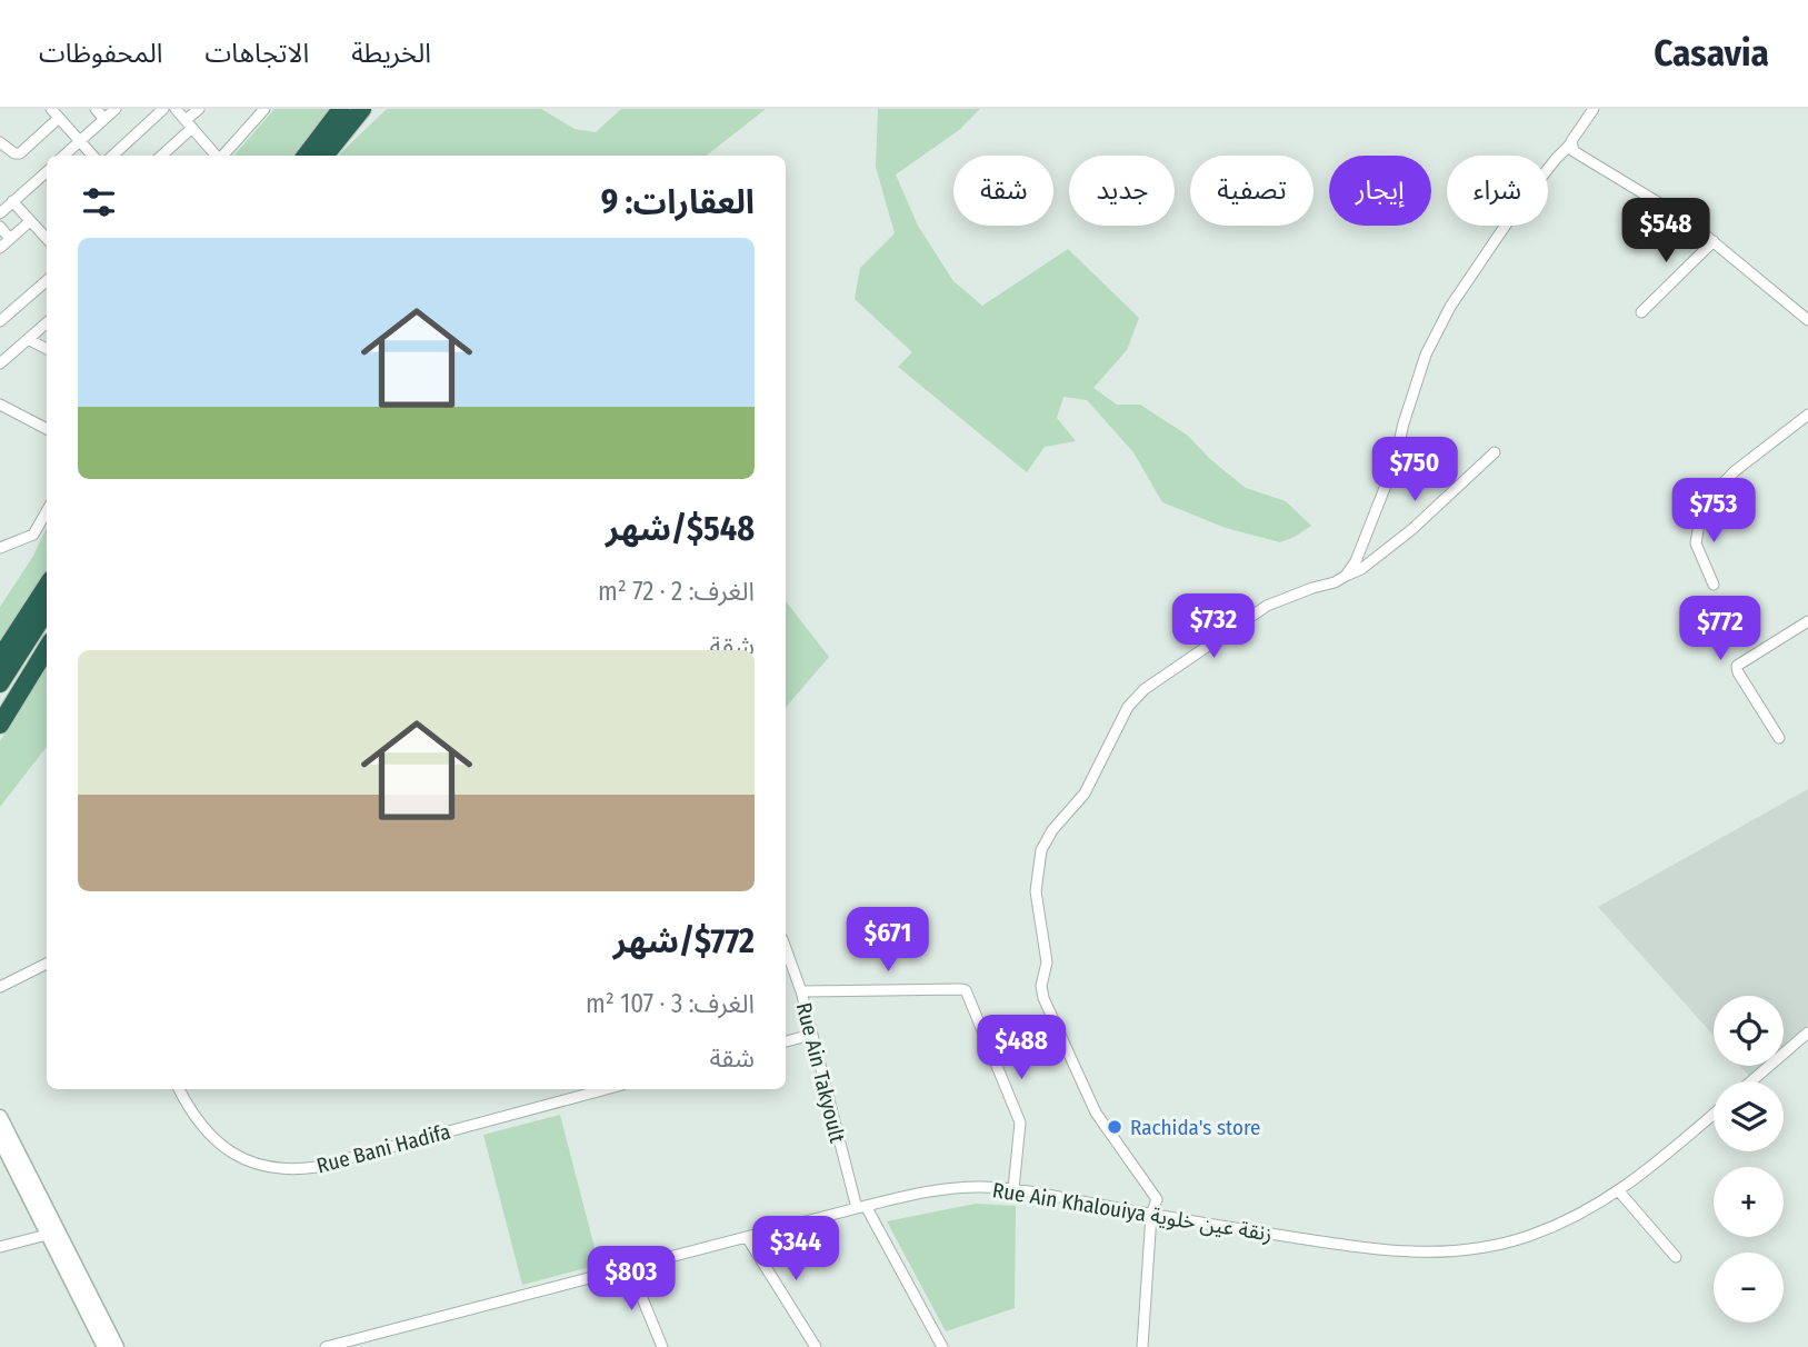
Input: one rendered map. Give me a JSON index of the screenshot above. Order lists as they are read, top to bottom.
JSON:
{
  "streets": {
    "street": ["Rue Ain Takyoult", "Rue Bani Hadifa", "Rue Ain Khalouiya زنقة عين خلوية"]
  },
  "crossings": [
    ["Rue Ain Takyoult", "Rue Ain Khalouiya زنقة عين خلوية"]
  ],
  "places": ["Rachida's store"],
  "page": {
    "header": "Casavia",
    "nav": ["الخريطة", "الاتجاهات", "المحفوظات"],
    "chip": [
      "شراء",
      "إيجار",
      "تصفية",
      "جديد",
      "شقة"
    ],
    "heading": "العقارات: 9",
    "price": [
      "$548",
      "$750",
      "$753",
      "$732",
      "$772",
      "$671",
      "$488",
      "$344",
      "$803"
    ],
    "list": [
      {
        "name": "$548/شهر",
        "note": "الغرف: 2 · 72 m² · شقة"
      },
      {
        "name": "$772/شهر",
        "note": "الغرف: 3 · 107 m² · شقة"
      }
    ],
    "map_buttons": ["+", "−"]
  }
}
